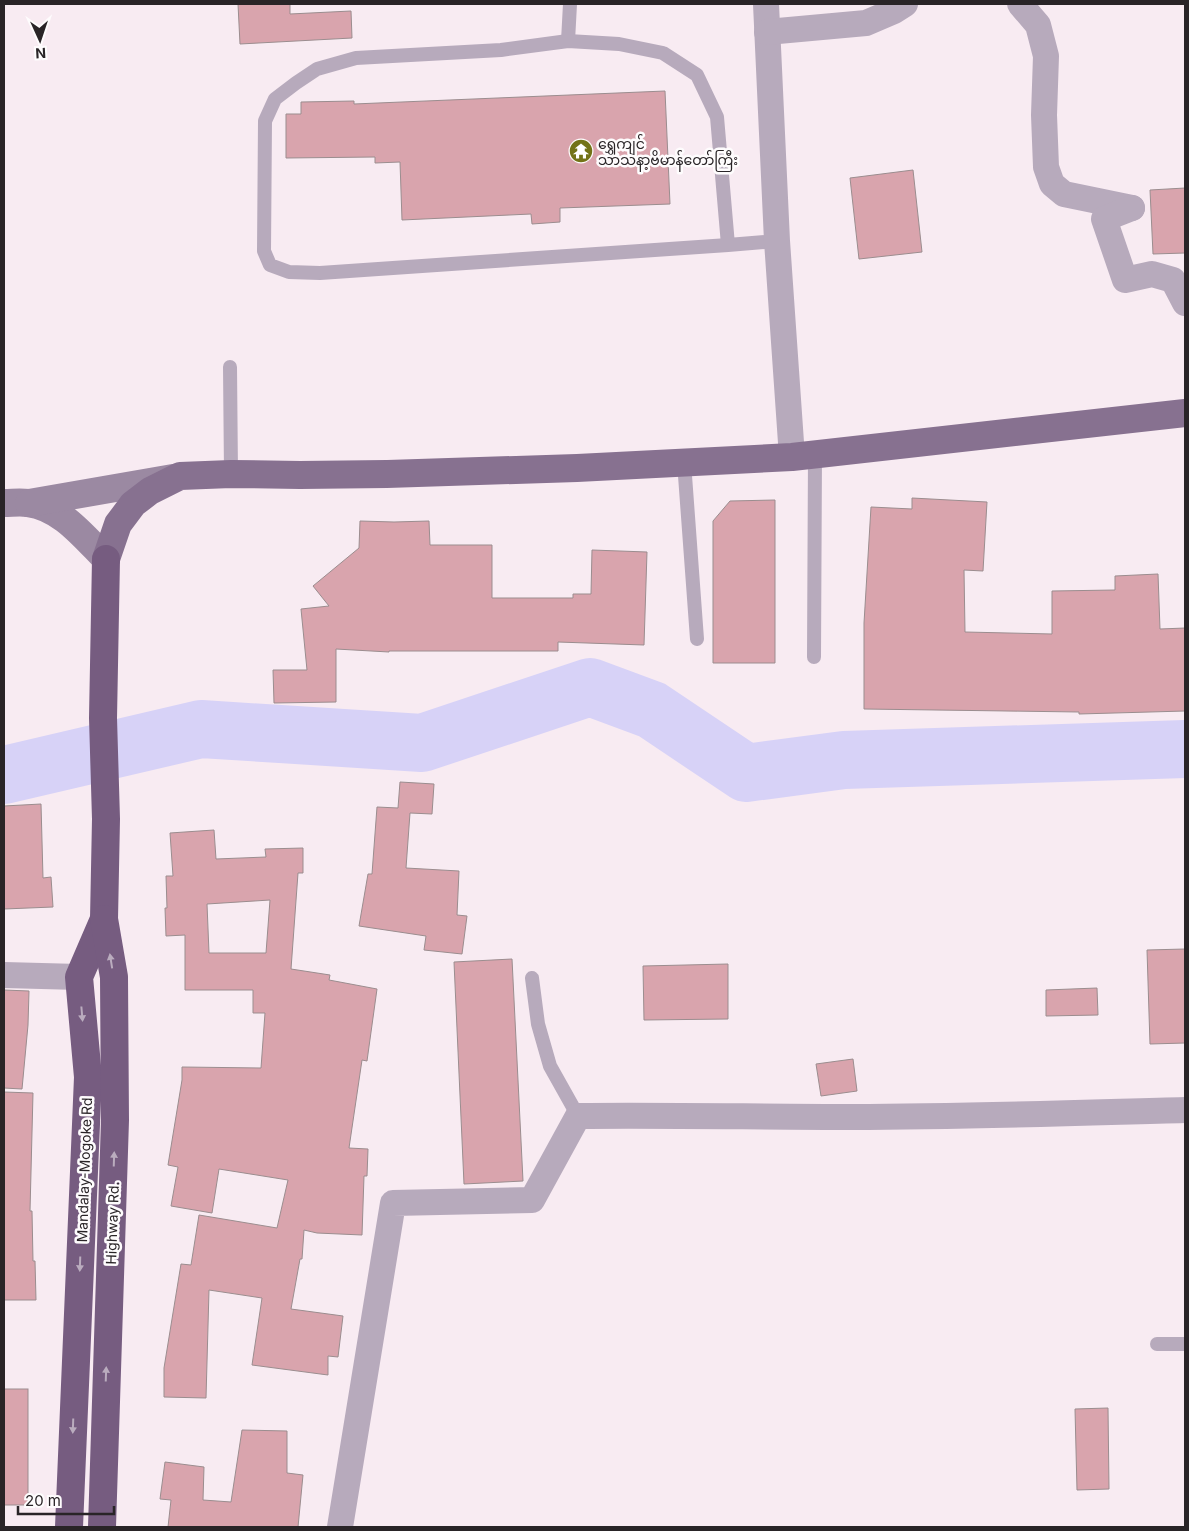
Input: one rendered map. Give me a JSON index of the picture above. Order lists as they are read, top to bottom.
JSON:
{
  "streets": {
    "highway": ["Mandalay-Mogoke Rd", "Highway Rd."]
  },
  "crossings": [
    ["Mandalay-Mogoke Rd", "Highway Rd."]
  ],
  "one_way": ["Mandalay-Mogoke Rd", "Highway Rd."],
  "places": {
    "temple": ["ရွှေကျင် သာသနာ့ဗိမာန်တော်ကြီး"]
  },
  "scale_bar": "20 m",
  "north": "bottom"
}
